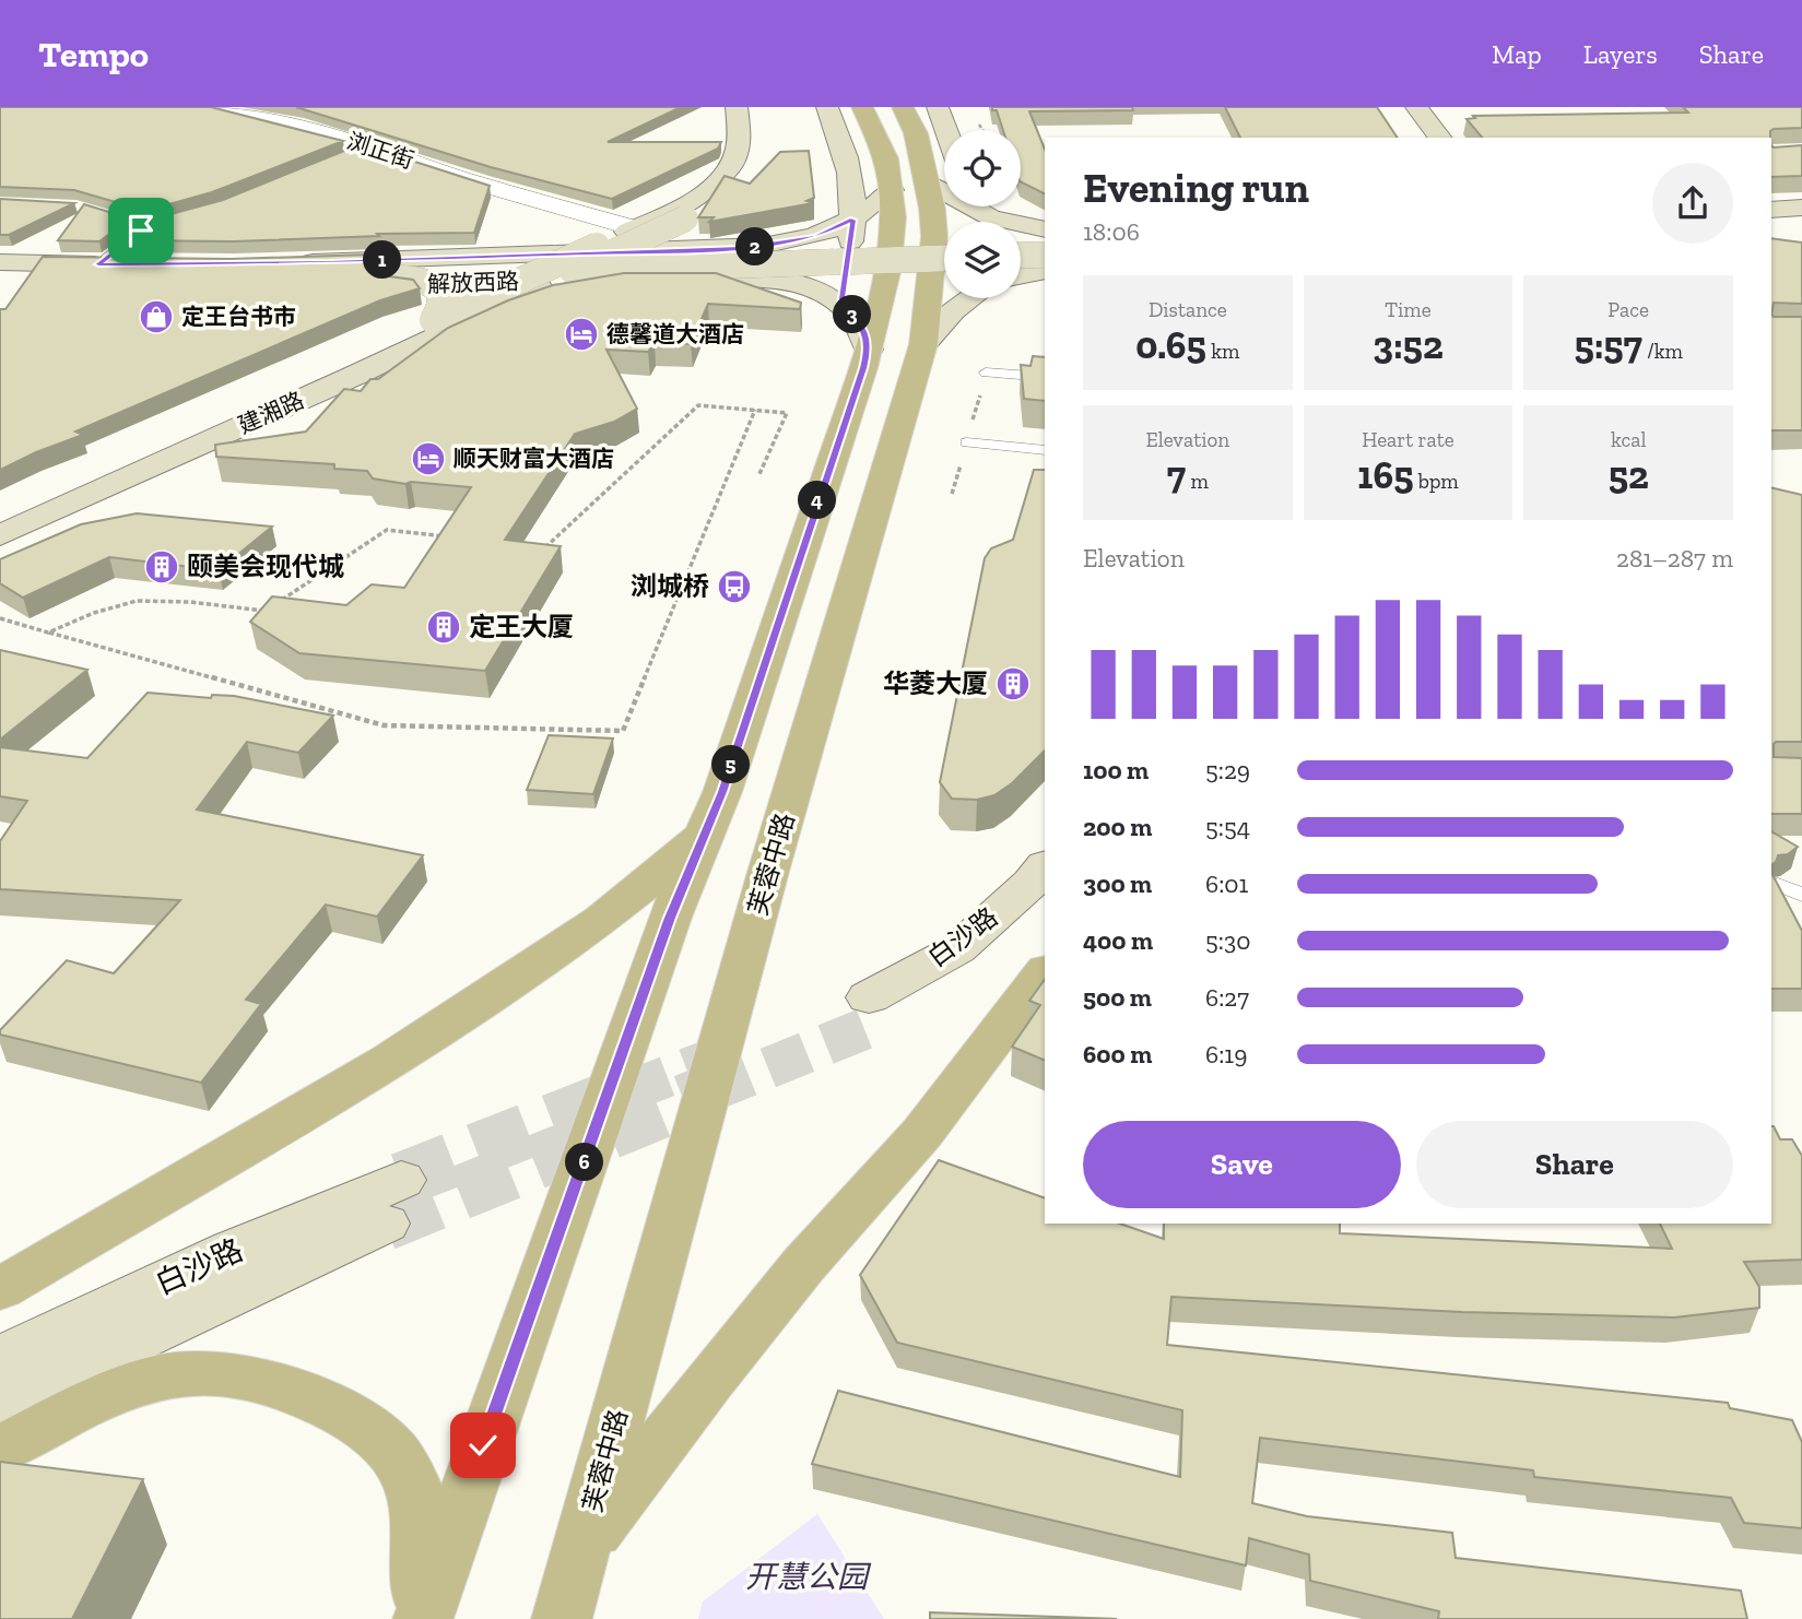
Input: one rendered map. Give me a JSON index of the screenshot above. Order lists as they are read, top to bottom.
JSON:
{
  "streets": {
    "main road": [
      "解放西路",
      "建湘路",
      "芙蓉中路",
      "白沙路"
    ],
    "street": ["浏正街"]
  },
  "crossings": [
    ["浏正街", "建湘路"],
    ["解放西路", "建湘路"],
    ["解放西路", "芙蓉中路"]
  ],
  "parks": ["开慧公园"],
  "places": {
    "shop": ["定王台书市"],
    "hotel": ["德馨道大酒店", "顺天财富大酒店"],
    "building": ["颐美会现代城", "定王大厦", "华菱大厦"],
    "bus stop": ["浏城桥"]
  },
  "page": {
    "header": "Tempo",
    "nav": ["Map", "Layers", "Share"],
    "heading": ["Evening run", "18:06"],
    "pins": [
      "2",
      "1",
      "3",
      "4",
      "5",
      "6"
    ],
    "stats": [
      ["Distance", "0.65 km"],
      ["Time", "3:52"],
      ["Pace", "5:57 /km"],
      ["Elevation", "7 m"],
      ["Heart rate", "165 bpm"],
      ["kcal", "52"]
    ],
    "chart": ["Elevation", "281–287 m"],
    "list": [
      {
        "name": "100 m",
        "note": "5:29"
      },
      {
        "name": "200 m",
        "note": "5:54"
      },
      {
        "name": "300 m",
        "note": "6:01"
      },
      {
        "name": "400 m",
        "note": "5:30"
      },
      {
        "name": "500 m",
        "note": "6:27"
      },
      {
        "name": "600 m",
        "note": "6:19"
      }
    ],
    "buttons": ["Save", "Share"]
  }
}
